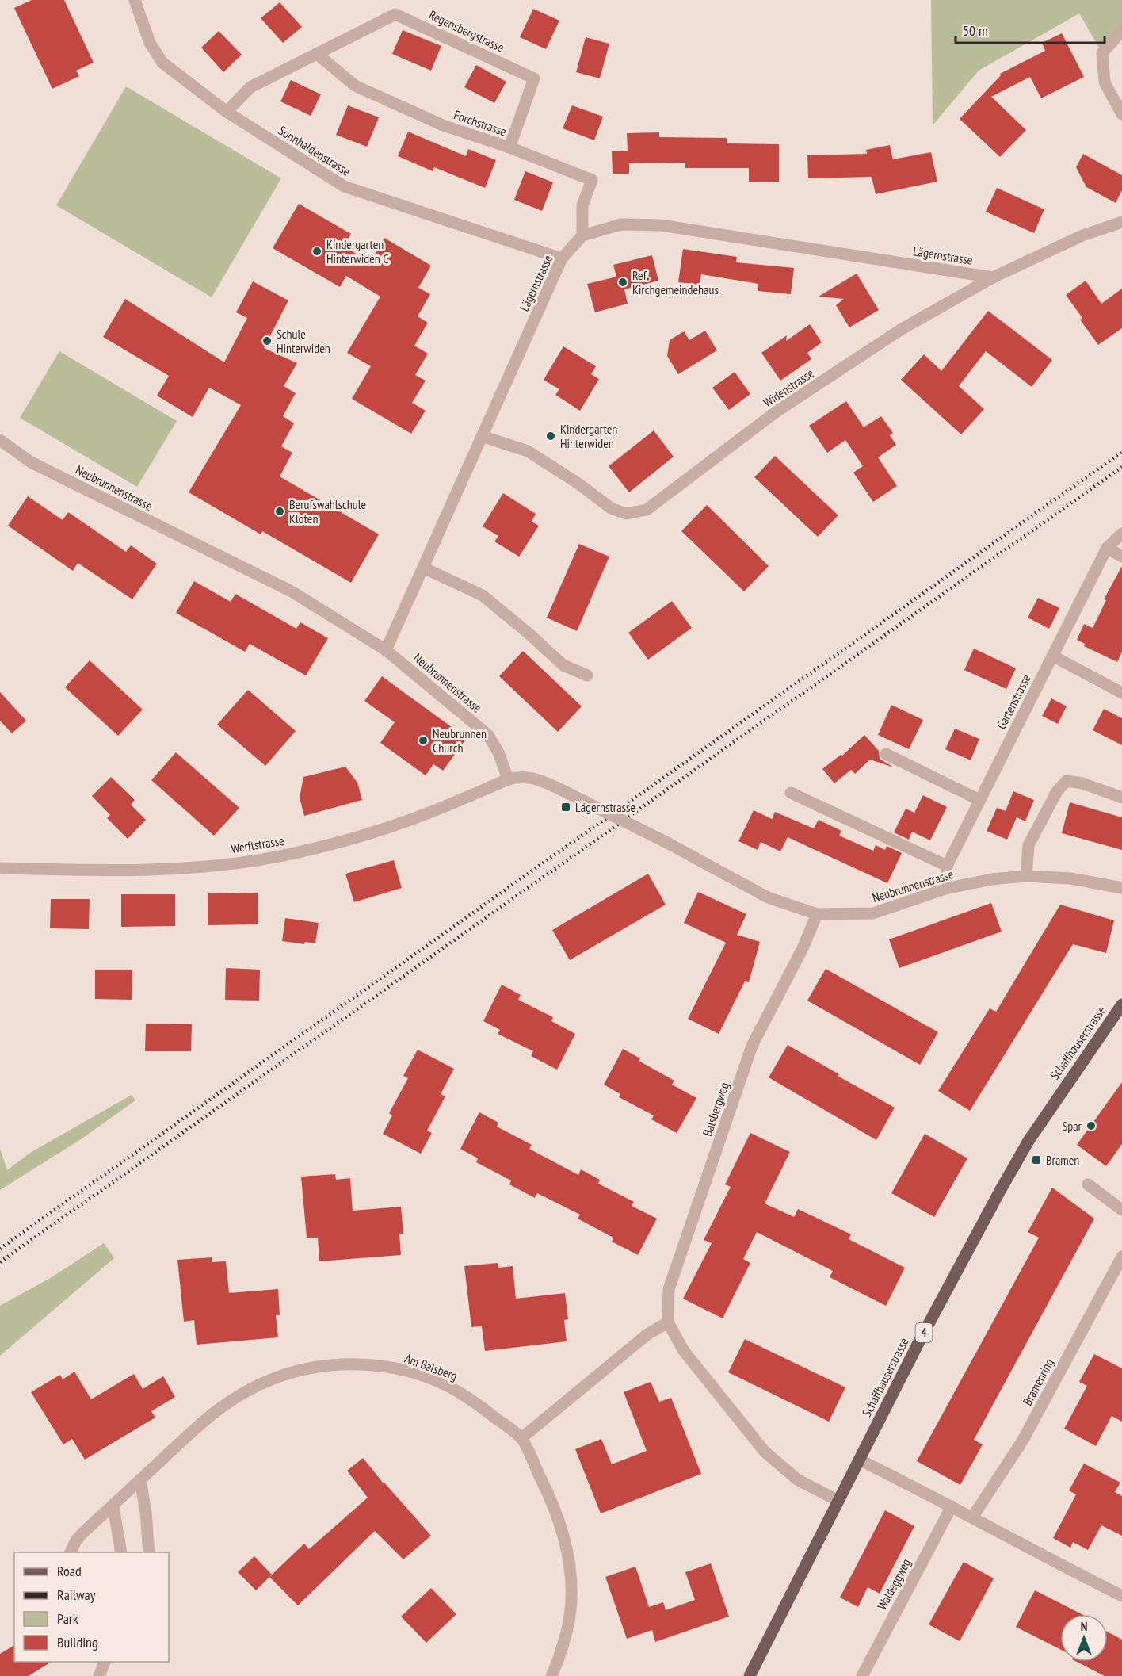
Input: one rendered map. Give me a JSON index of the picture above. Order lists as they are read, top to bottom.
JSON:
{
  "streets": {
    "main road": ["Schaffhauserstrasse", "4"],
    "street": [
      "Regensbergstrasse",
      "Forchstrasse",
      "Sonnhaldenstrasse",
      "Lägernstrasse",
      "Widenstrasse",
      "Neubrunnenstrasse",
      "Gartenstrasse",
      "Werftstrasse",
      "Balsbergweg",
      "Am Balsberg",
      "Bramenring",
      "Waldeggweg"
    ]
  },
  "crossings": [
    ["Regensbergstrasse", "Forchstrasse"],
    ["Regensbergstrasse", "Sonnhaldenstrasse"],
    ["Forchstrasse", "Lägernstrasse"],
    ["Sonnhaldenstrasse", "Lägernstrasse"],
    ["Lägernstrasse", "Widenstrasse"],
    ["Lägernstrasse", "Neubrunnenstrasse"],
    ["Neubrunnenstrasse", "Gartenstrasse"],
    ["Neubrunnenstrasse", "Werftstrasse"],
    ["Neubrunnenstrasse", "Balsbergweg"]
  ],
  "places": {
    "other": [
      "Kindergarten Hinterwiden C",
      "Ref. Kirchgemeindehaus",
      "Schule Hinterwiden",
      "Kindergarten Hinterwiden",
      "Berufswahlschule Kloten",
      "Neubrunnen Church",
      "Spar"
    ],
    "transit": ["Lägernstrasse", "Bramen"]
  },
  "legend": [
    "Road",
    "Railway",
    "Park",
    "Building"
  ],
  "scale_bar": "50 m",
  "north": "top"
}
